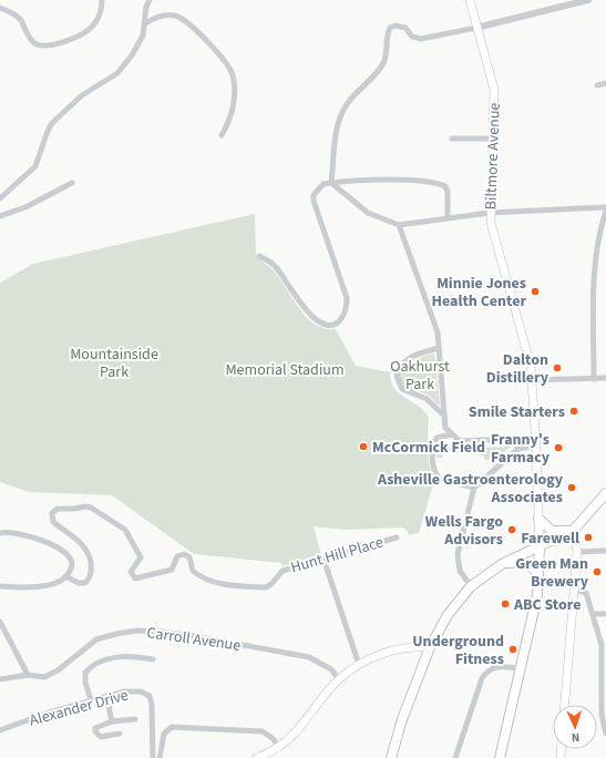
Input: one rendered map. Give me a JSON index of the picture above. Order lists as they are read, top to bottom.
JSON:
{
  "streets": {
    "main road": ["Biltmore Avenue"],
    "street": ["Hunt Hill Place", "Carroll Avenue", "Alexander Drive"]
  },
  "parks": ["Mountainside Park", "Oakhurst Park", "Memorial Stadium"],
  "places": [
    "Minnie Jones Health Center",
    "Dalton Distillery",
    "Smile Starters",
    "McCormick Field",
    "Franny's Farmacy",
    "Asheville Gastroenterology Associates",
    "Wells Fargo Advisors",
    "Farewell",
    "Green Man Brewery",
    "ABC Store",
    "Underground Fitness"
  ],
  "north": "bottom"
}
